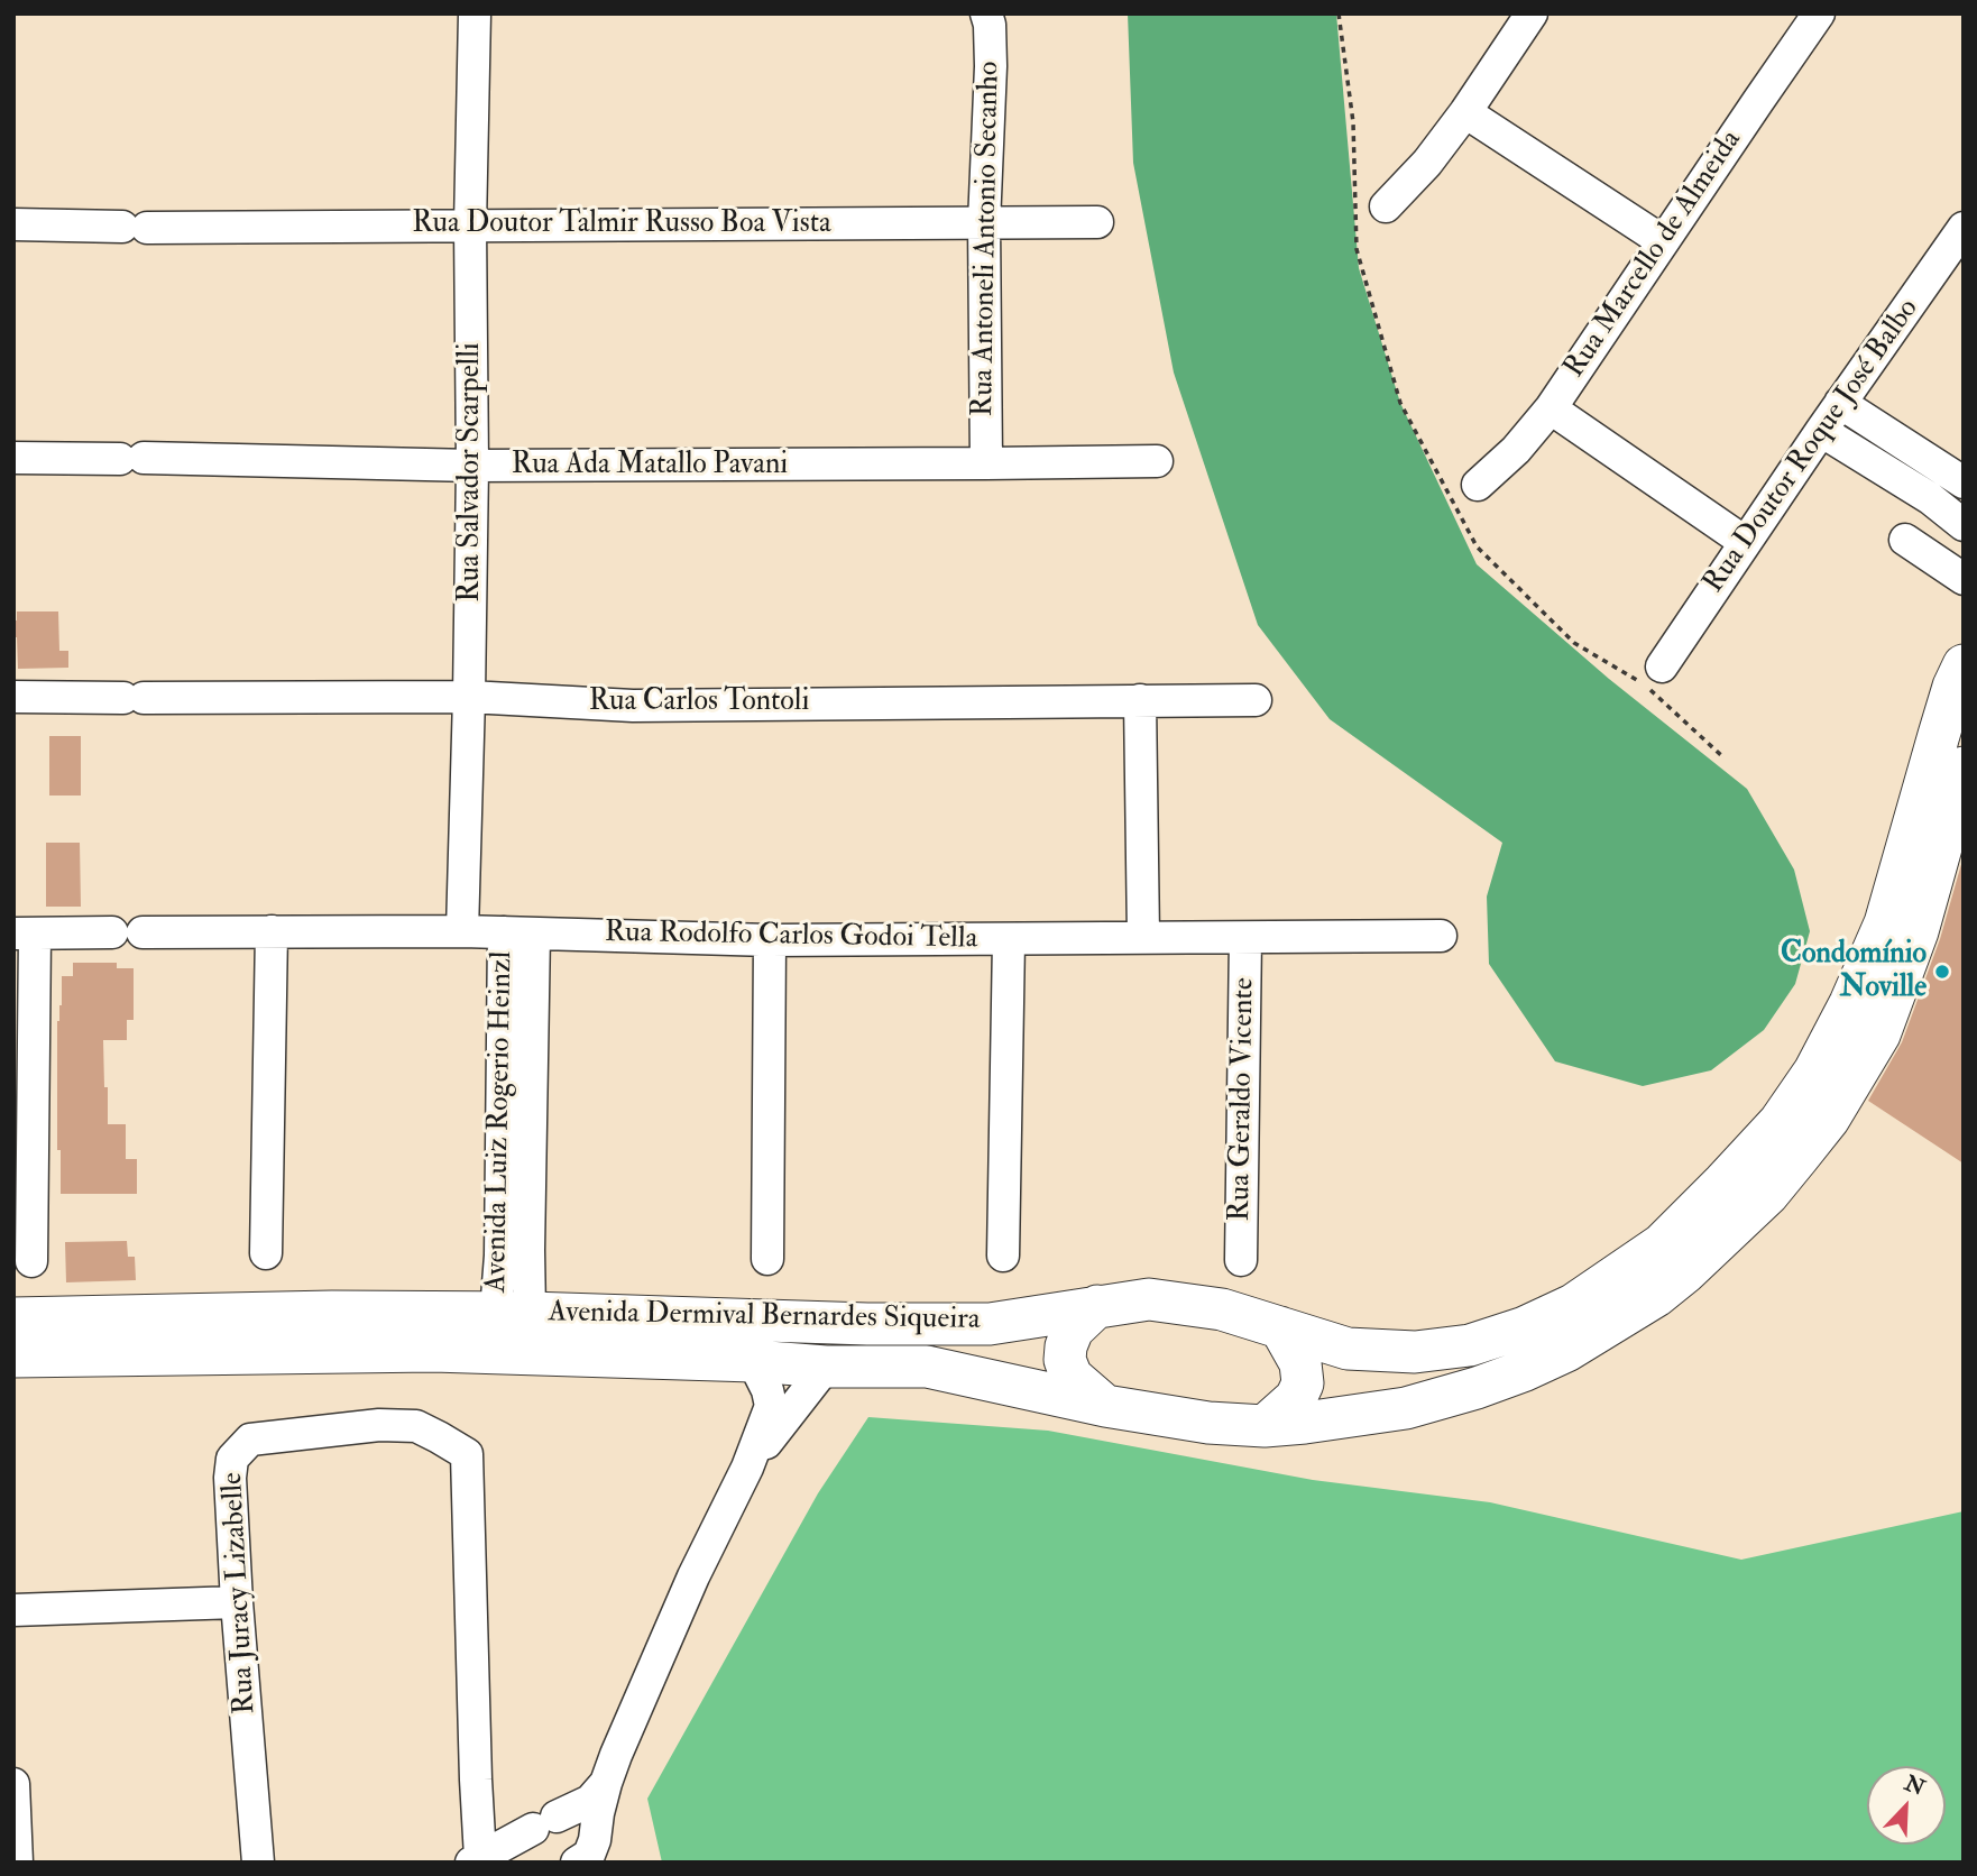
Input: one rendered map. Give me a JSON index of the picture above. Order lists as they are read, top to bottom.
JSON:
{
  "streets": {
    "main road": ["Avenida Dermival Bernardes Siqueira"],
    "street": [
      "Rua Doutor Talmir Russo Boa Vista",
      "Rua Antoneli Antonio Secanho",
      "Rua Marcello de Almeida",
      "Rua Doutor Roque José Balbo",
      "Rua Ada Matallo Pavani",
      "Rua Salvador Scarpelli",
      "Rua Carlos Tontoli",
      "Rua Rodolfo Carlos Godoi Tella",
      "Rua Geraldo Vicente",
      "Avenida Luiz Rogerio Heinzl",
      "Rua Juracy Lizabelle"
    ]
  },
  "crossings": [
    ["Rua Doutor Talmir Russo Boa Vista", "Rua Antoneli Antonio Secanho"],
    ["Rua Doutor Talmir Russo Boa Vista", "Rua Salvador Scarpelli"],
    ["Rua Antoneli Antonio Secanho", "Rua Ada Matallo Pavani"],
    ["Rua Ada Matallo Pavani", "Rua Salvador Scarpelli"],
    ["Rua Salvador Scarpelli", "Rua Carlos Tontoli"],
    ["Rua Salvador Scarpelli", "Rua Rodolfo Carlos Godoi Tella"],
    ["Rua Rodolfo Carlos Godoi Tella", "Rua Geraldo Vicente"],
    ["Rua Rodolfo Carlos Godoi Tella", "Avenida Luiz Rogerio Heinzl"],
    ["Avenida Luiz Rogerio Heinzl", "Avenida Dermival Bernardes Siqueira"]
  ],
  "places": ["Condomínio Noville"],
  "north": "top right"
}
